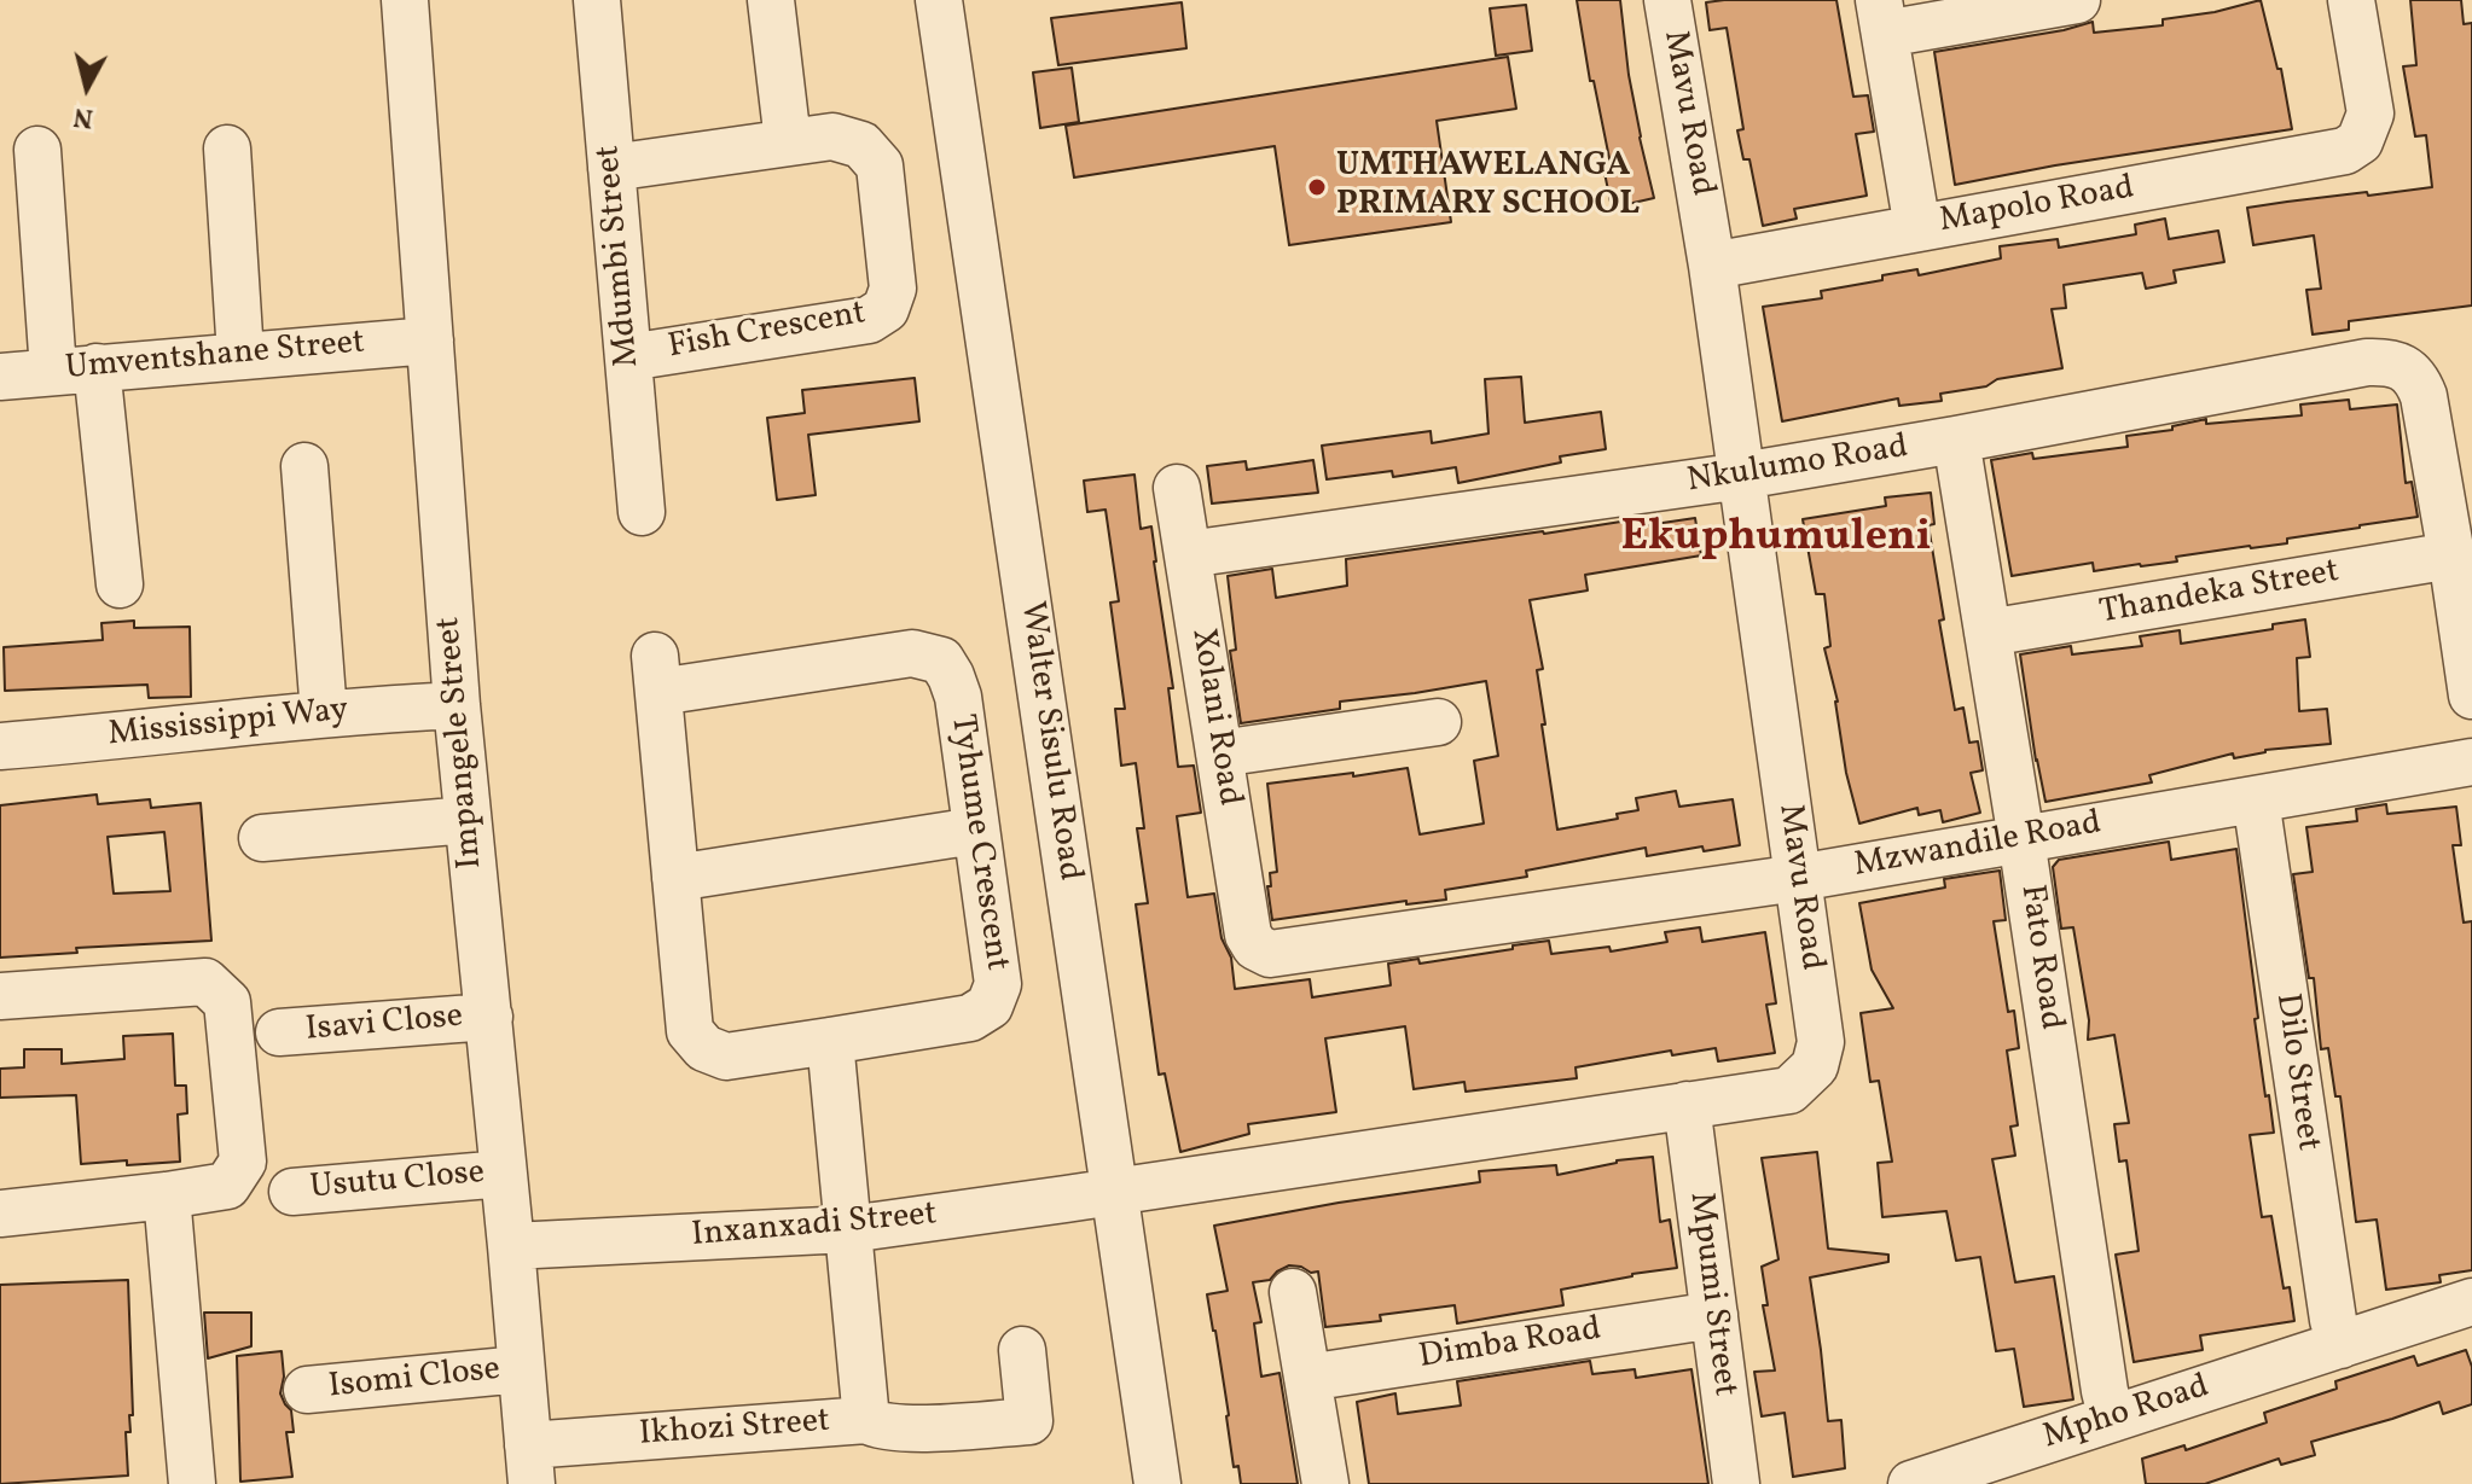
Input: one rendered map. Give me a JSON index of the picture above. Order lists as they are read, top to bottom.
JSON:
{
  "streets": {
    "street": [
      "Mavu Road",
      "Mapolo Road",
      "Mdumbi Street",
      "Fish Crescent",
      "Umventshane Street",
      "Nkulumo Road",
      "Thandeka Street",
      "Xolani Road",
      "Mississippi Way",
      "Walter Sisulu Road",
      "Impangele Street",
      "Tyhume Crescent",
      "Mzwandile Road",
      "Fato Road",
      "Isavi Close",
      "Dilo Street",
      "Usutu Close",
      "Inxanxadi Street",
      "Mpumi Street",
      "Dimba Road",
      "Isomi Close",
      "Mpho Road",
      "Ikhozi Street"
    ]
  },
  "crossings": [
    ["Mavu Road", "Mapolo Road"],
    ["Mavu Road", "Nkulumo Road"],
    ["Mavu Road", "Walter Sisulu Road"],
    ["Mavu Road", "Mzwandile Road"],
    ["Mavu Road", "Inxanxadi Street"],
    ["Mavu Road", "Mpumi Street"],
    ["Mdumbi Street", "Fish Crescent"],
    ["Umventshane Street", "Impangele Street"],
    ["Nkulumo Road", "Thandeka Street"],
    ["Nkulumo Road", "Xolani Road"],
    ["Nkulumo Road", "Fato Road"],
    ["Thandeka Street", "Fato Road"],
    ["Xolani Road", "Mzwandile Road"],
    ["Mississippi Way", "Impangele Street"],
    ["Walter Sisulu Road", "Inxanxadi Street"],
    ["Impangele Street", "Isavi Close"],
    ["Impangele Street", "Usutu Close"],
    ["Impangele Street", "Inxanxadi Street"],
    ["Impangele Street", "Isomi Close"],
    ["Impangele Street", "Ikhozi Street"],
    ["Tyhume Crescent", "Ikhozi Street"],
    ["Mzwandile Road", "Fato Road"],
    ["Mzwandile Road", "Dilo Street"],
    ["Fato Road", "Mpho Road"],
    ["Dilo Street", "Mpho Road"],
    ["Inxanxadi Street", "Ikhozi Street"],
    ["Mpumi Street", "Dimba Road"]
  ],
  "districts": ["Ekuphumuleni"],
  "places": ["UMTHAWELANGA PRIMARY SCHOOL"],
  "north": "bottom"
}
